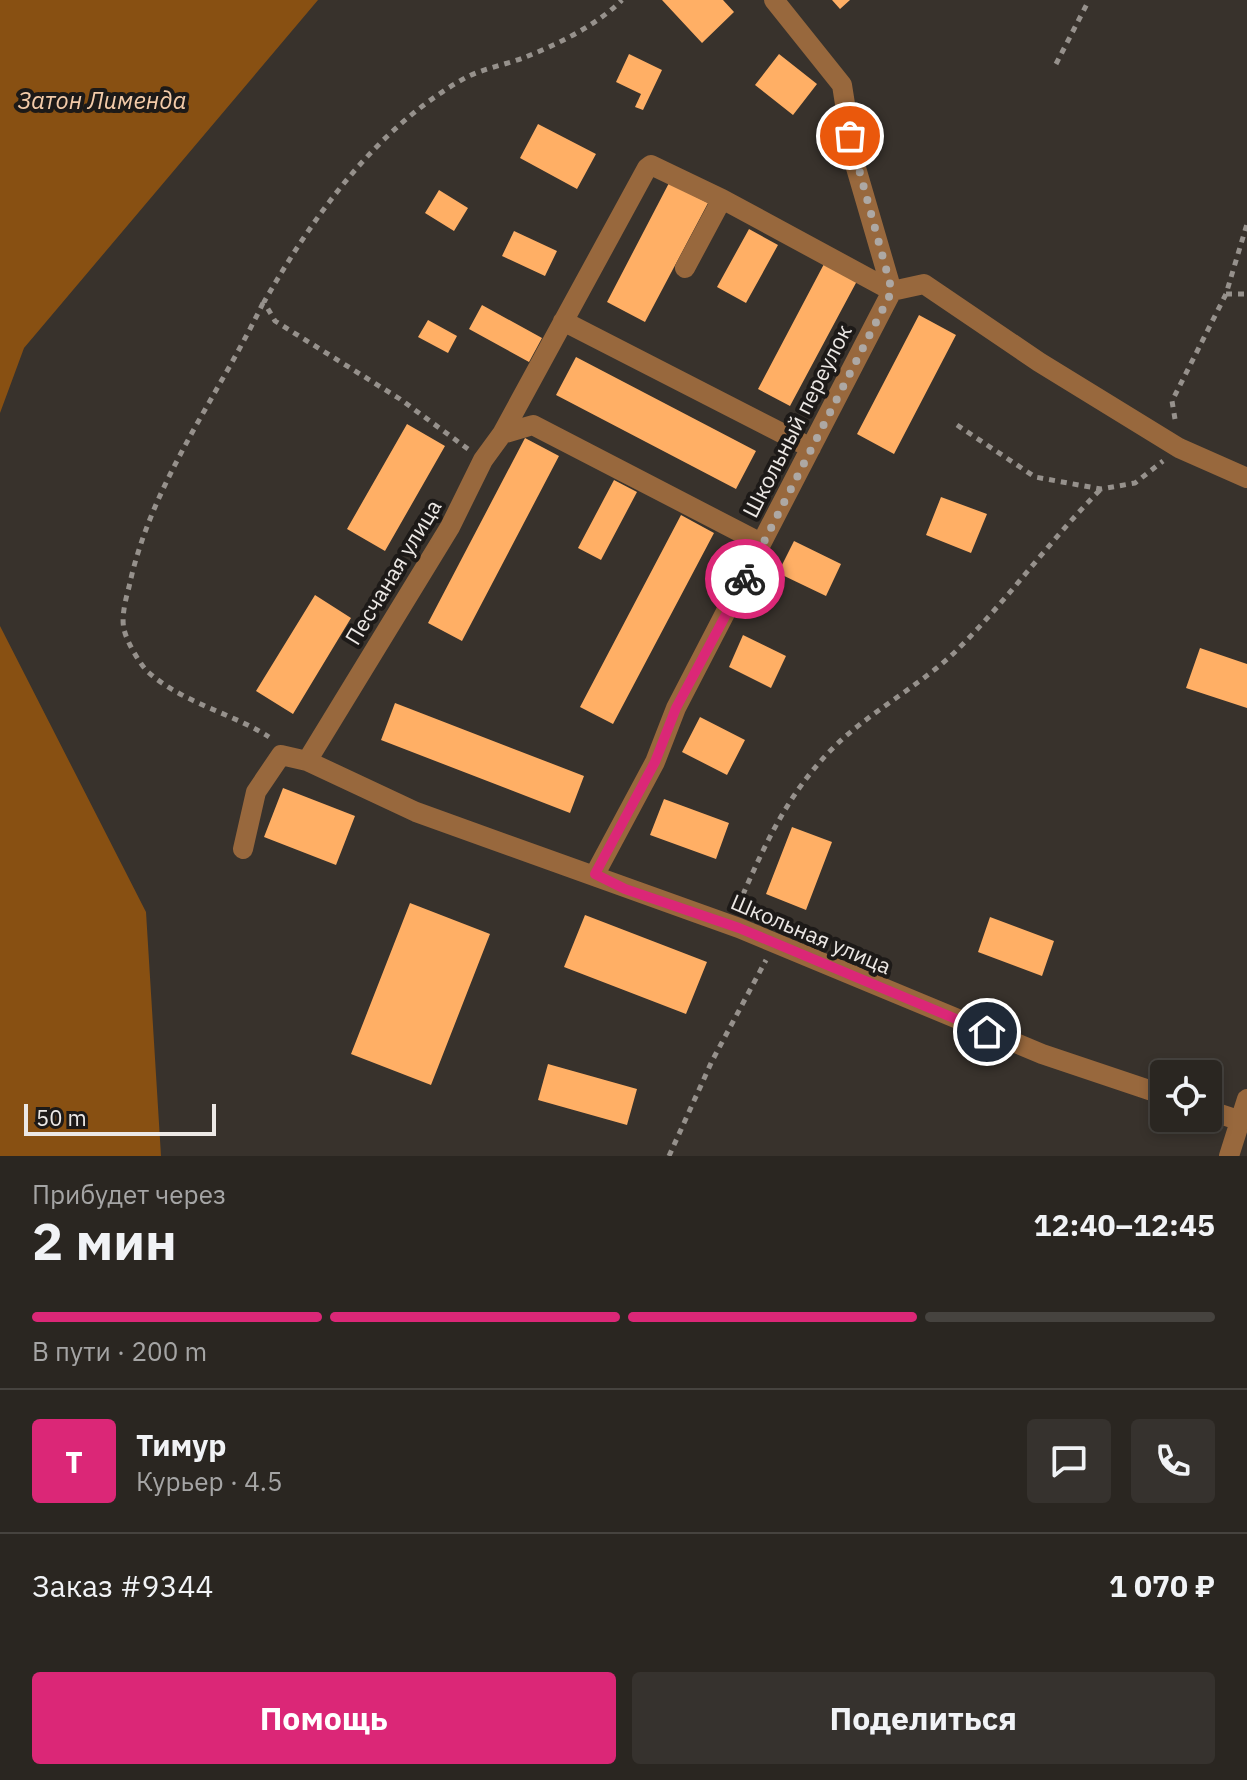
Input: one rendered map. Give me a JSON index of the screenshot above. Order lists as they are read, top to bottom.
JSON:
{
  "streets": {
    "street": ["Школьный переулок", "Песчаная улица", "Школьная улица"]
  },
  "crossings": [
    ["Школьный переулок", "Школьная улица"],
    ["Песчаная улица", "Школьная улица"]
  ],
  "water": ["Затон Лименда"],
  "scale_bar": "50 m",
  "page": {
    "scale": "50 m",
    "heading": ["2 мин", "Прибудет через", "12:40–12:45"],
    "panel": [
      "Тимур",
      "Курьер · 4.5",
      "Заказ #9344",
      "1 070 ₽"
    ],
    "bar": "В пути · 200 m",
    "round": "Т",
    "buttons": ["Помощь", "Поделиться"]
  }
}
